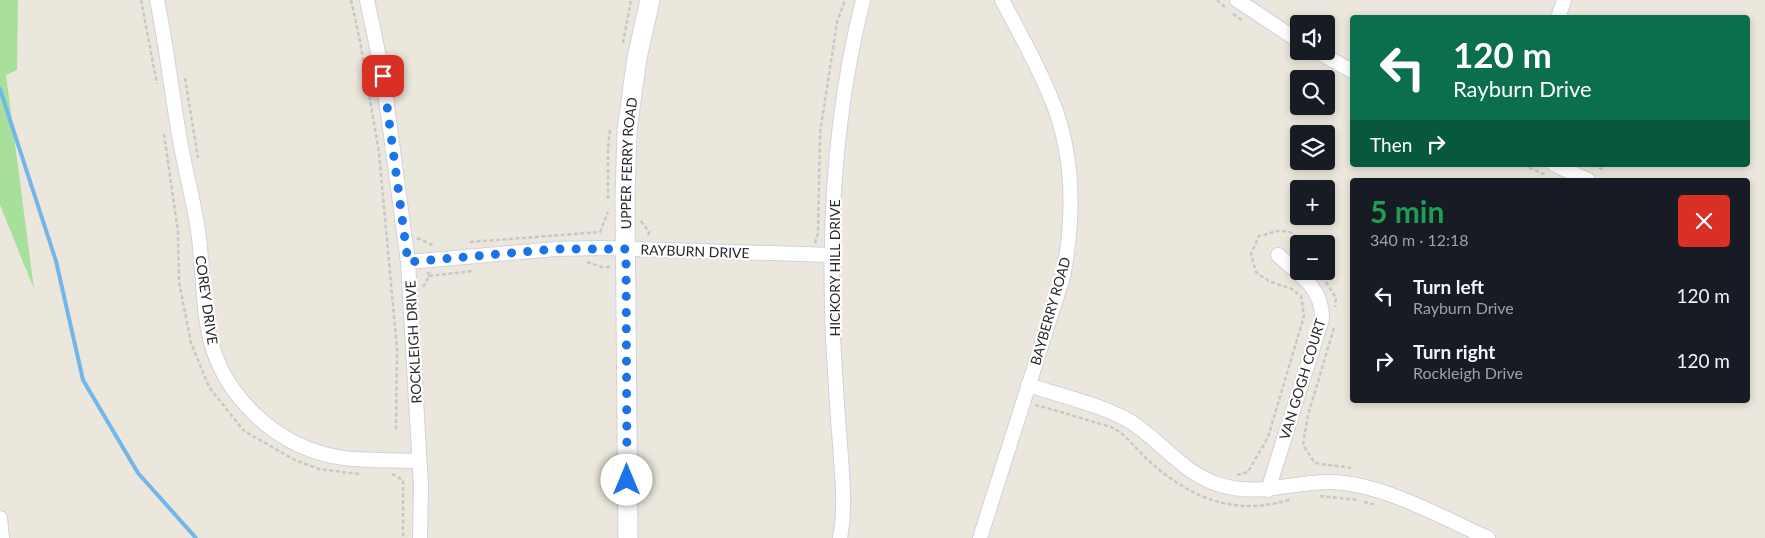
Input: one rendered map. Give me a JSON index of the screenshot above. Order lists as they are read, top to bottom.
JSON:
{
  "streets": {
    "main road": ["UPPER FERRY ROAD"],
    "street": [
      "RAYBURN DRIVE",
      "HICKORY HILL DRIVE",
      "COREY DRIVE",
      "BAYBERRY ROAD",
      "ROCKLEIGH DRIVE",
      "VAN GOGH COURT"
    ]
  },
  "crossings": [
    ["UPPER FERRY ROAD", "RAYBURN DRIVE"],
    ["RAYBURN DRIVE", "HICKORY HILL DRIVE"],
    ["RAYBURN DRIVE", "ROCKLEIGH DRIVE"],
    ["COREY DRIVE", "ROCKLEIGH DRIVE"]
  ],
  "page": {
    "map_buttons": ["+", "−"],
    "turn": ["120 m", "Rayburn Drive"],
    "then": "Then",
    "heading": ["5 min", "340 m · 12:18"],
    "list": [
      {
        "name": "Turn left",
        "note": "Rayburn Drive",
        "value": "120 m"
      },
      {
        "name": "Turn right",
        "note": "Rockleigh Drive",
        "value": "120 m"
      }
    ]
  }
}
